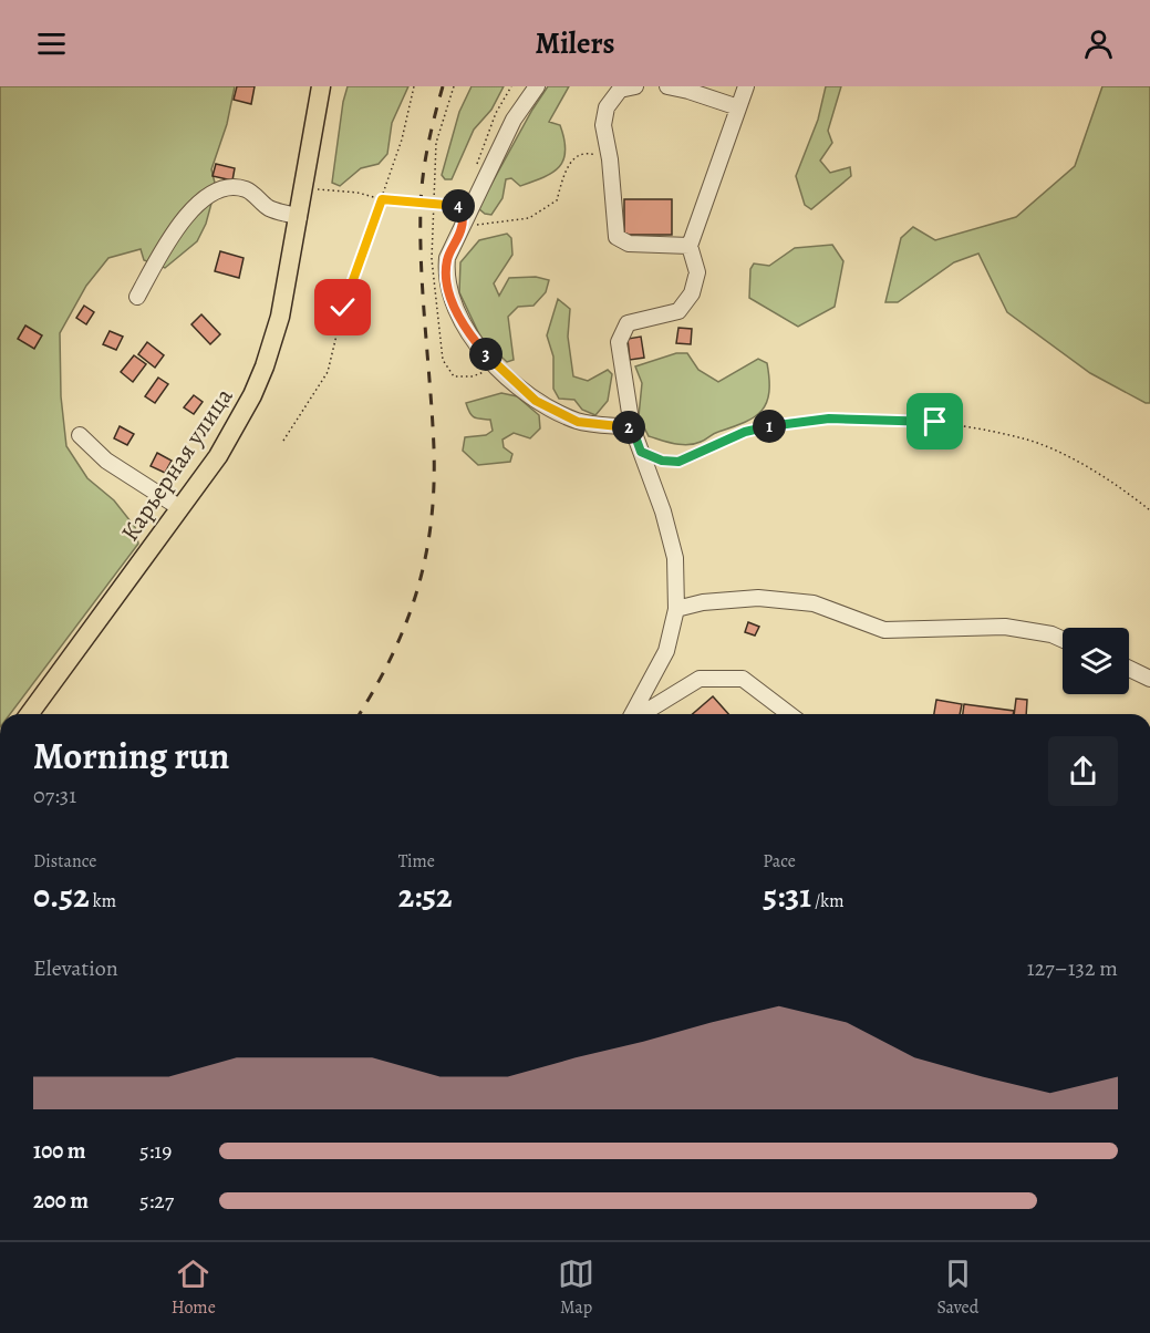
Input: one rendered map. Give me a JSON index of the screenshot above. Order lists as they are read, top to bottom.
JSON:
{
  "streets": {
    "main road": ["Карьерная улица"]
  },
  "page": {
    "header": "Milers",
    "pins": [
      "4",
      "3",
      "1",
      "2"
    ],
    "heading": ["Morning run", "07:31"],
    "stats": [
      ["Distance", "0.52 km"],
      ["Time", "2:52"],
      ["Pace", "5:31 /km"]
    ],
    "chart": ["Elevation", "127–132 m"],
    "list": [
      {
        "name": "100 m",
        "note": "5:19"
      },
      {
        "name": "200 m",
        "note": "5:27"
      }
    ],
    "tabs": ["Home", "Map", "Saved"]
  }
}
